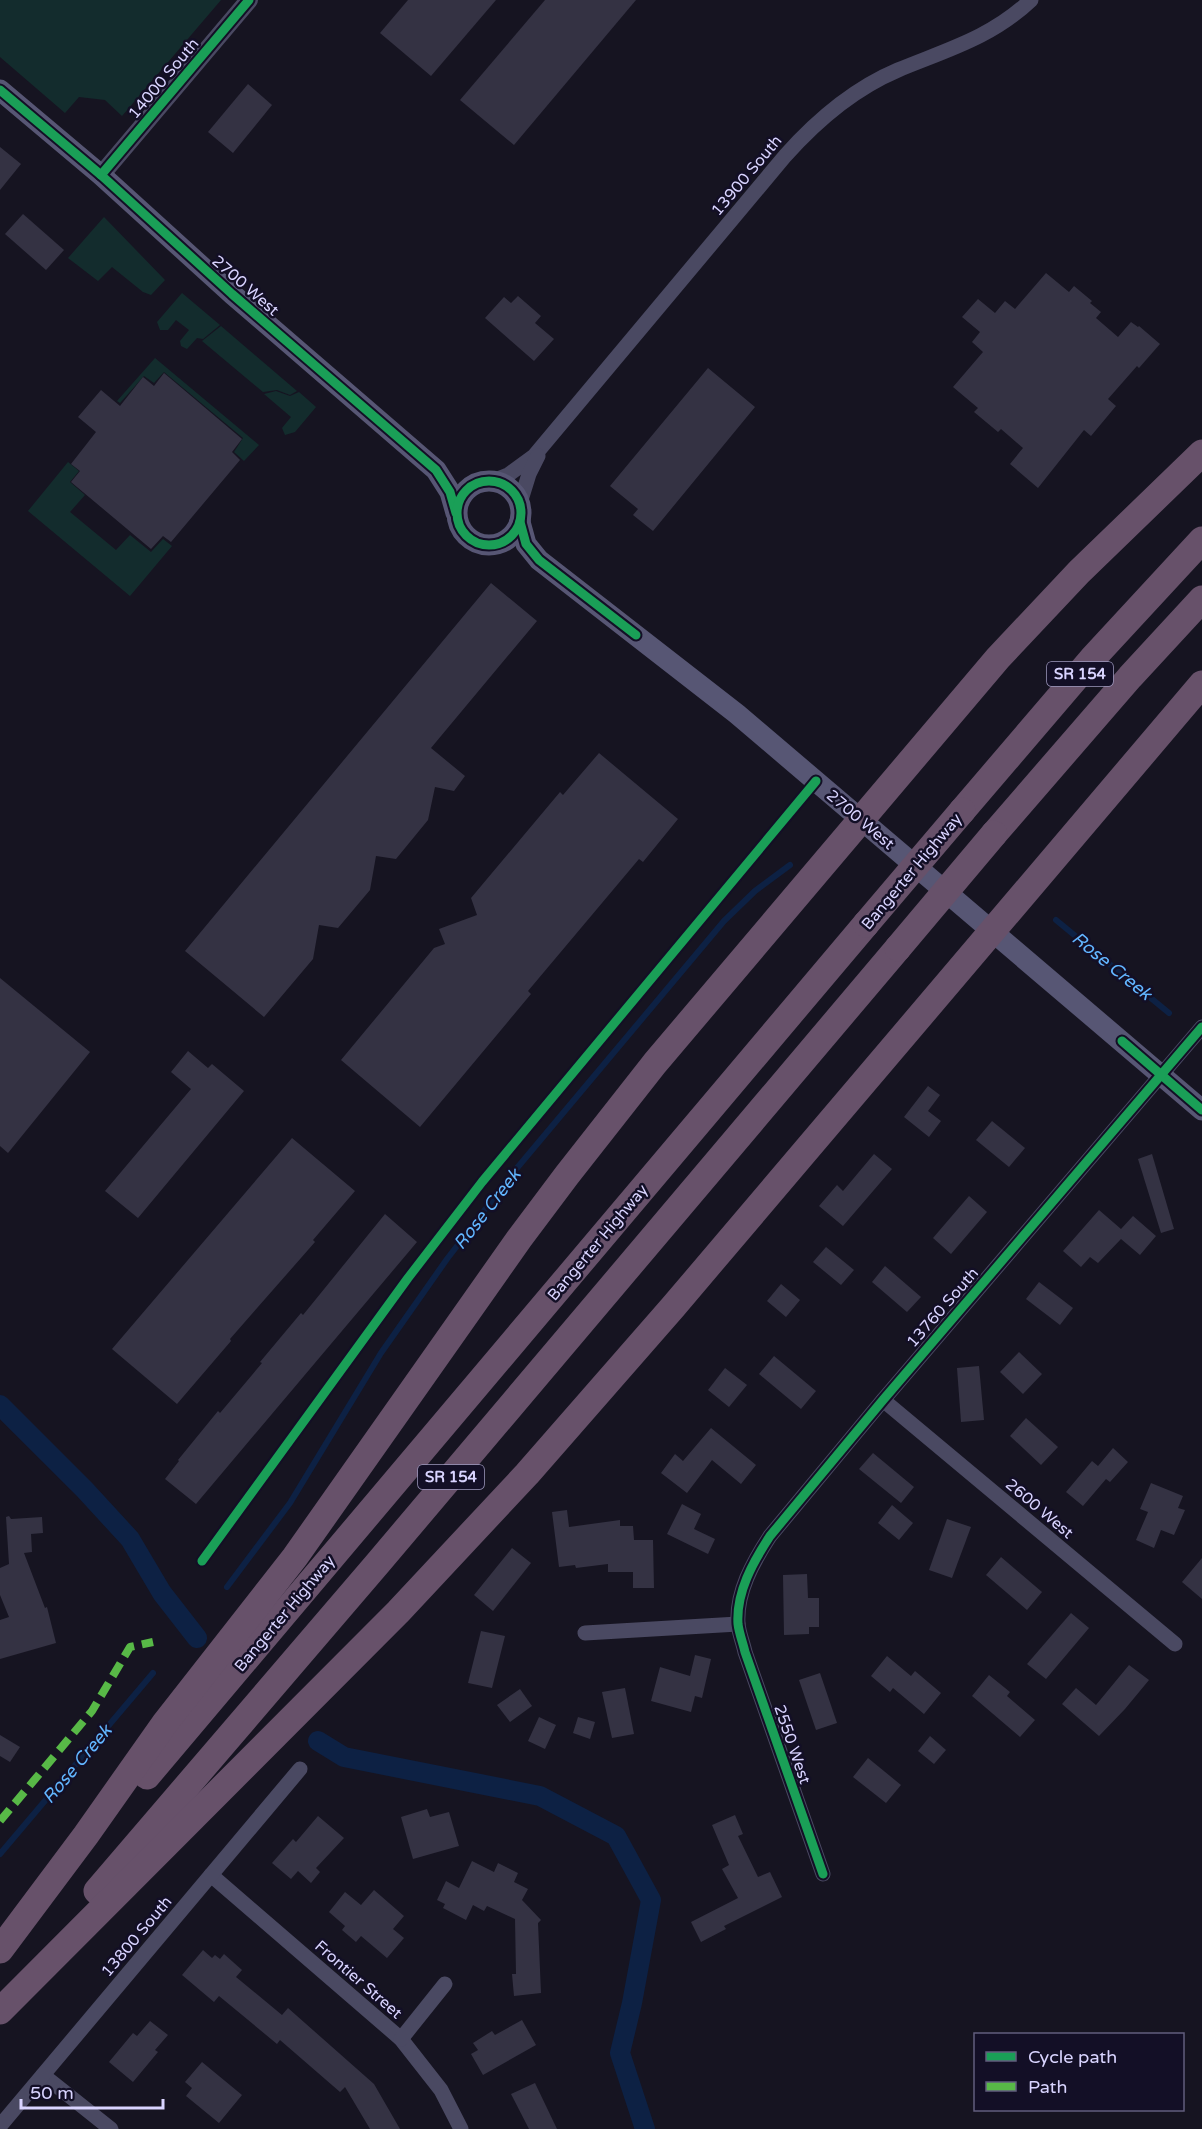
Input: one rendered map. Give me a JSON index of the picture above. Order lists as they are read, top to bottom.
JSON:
{
  "streets": {
    "highway": ["SR 154", "Bangerter Highway"],
    "main road": ["2700 West"],
    "street": [
      "14000 South",
      "13900 South",
      "13760 South",
      "2600 West",
      "2550 West",
      "13800 South",
      "Frontier Street"
    ]
  },
  "crossings": [
    ["14000 South", "2700 West"],
    ["13900 South", "2700 West"],
    ["2700 West", "13760 South"],
    ["13760 South", "2600 West"],
    ["13760 South", "2550 West"],
    ["13800 South", "Frontier Street"]
  ],
  "water": ["Rose Creek"],
  "legend": ["Cycle path", "Path"],
  "scale_bar": "50 m"
}
